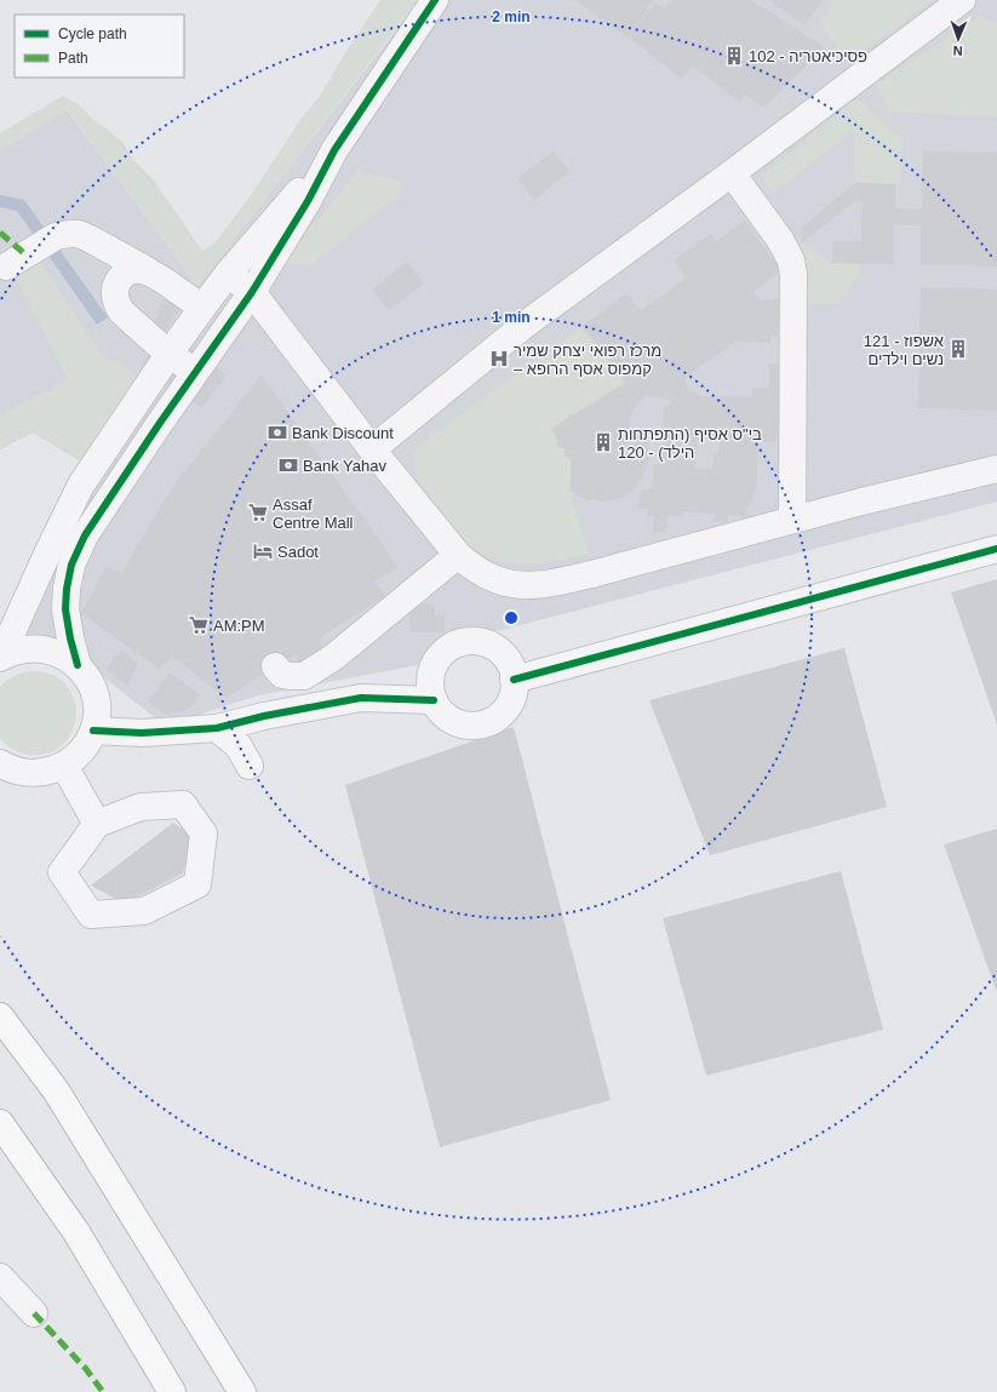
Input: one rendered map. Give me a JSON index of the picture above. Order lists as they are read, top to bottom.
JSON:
{
  "places": {
    "building": ["102 - פסיכיאטריה", "121 - אשפוז נשים וילדים", "בי\"ס אסיף (התפתחות הילד) - 120"],
    "hospital": ["מרכז רפואי יצחק שמיר – קמפוס אסף הרופא"],
    "bank": ["Bank Discount", "Bank Yahav"],
    "supermarket": ["Assaf Centre Mall", "AM:PM"],
    "hotel": ["Sadot"]
  },
  "legend": ["Cycle path", "Path"],
  "north": "bottom",
  "rings": ["2 min", "1 min"]
}
